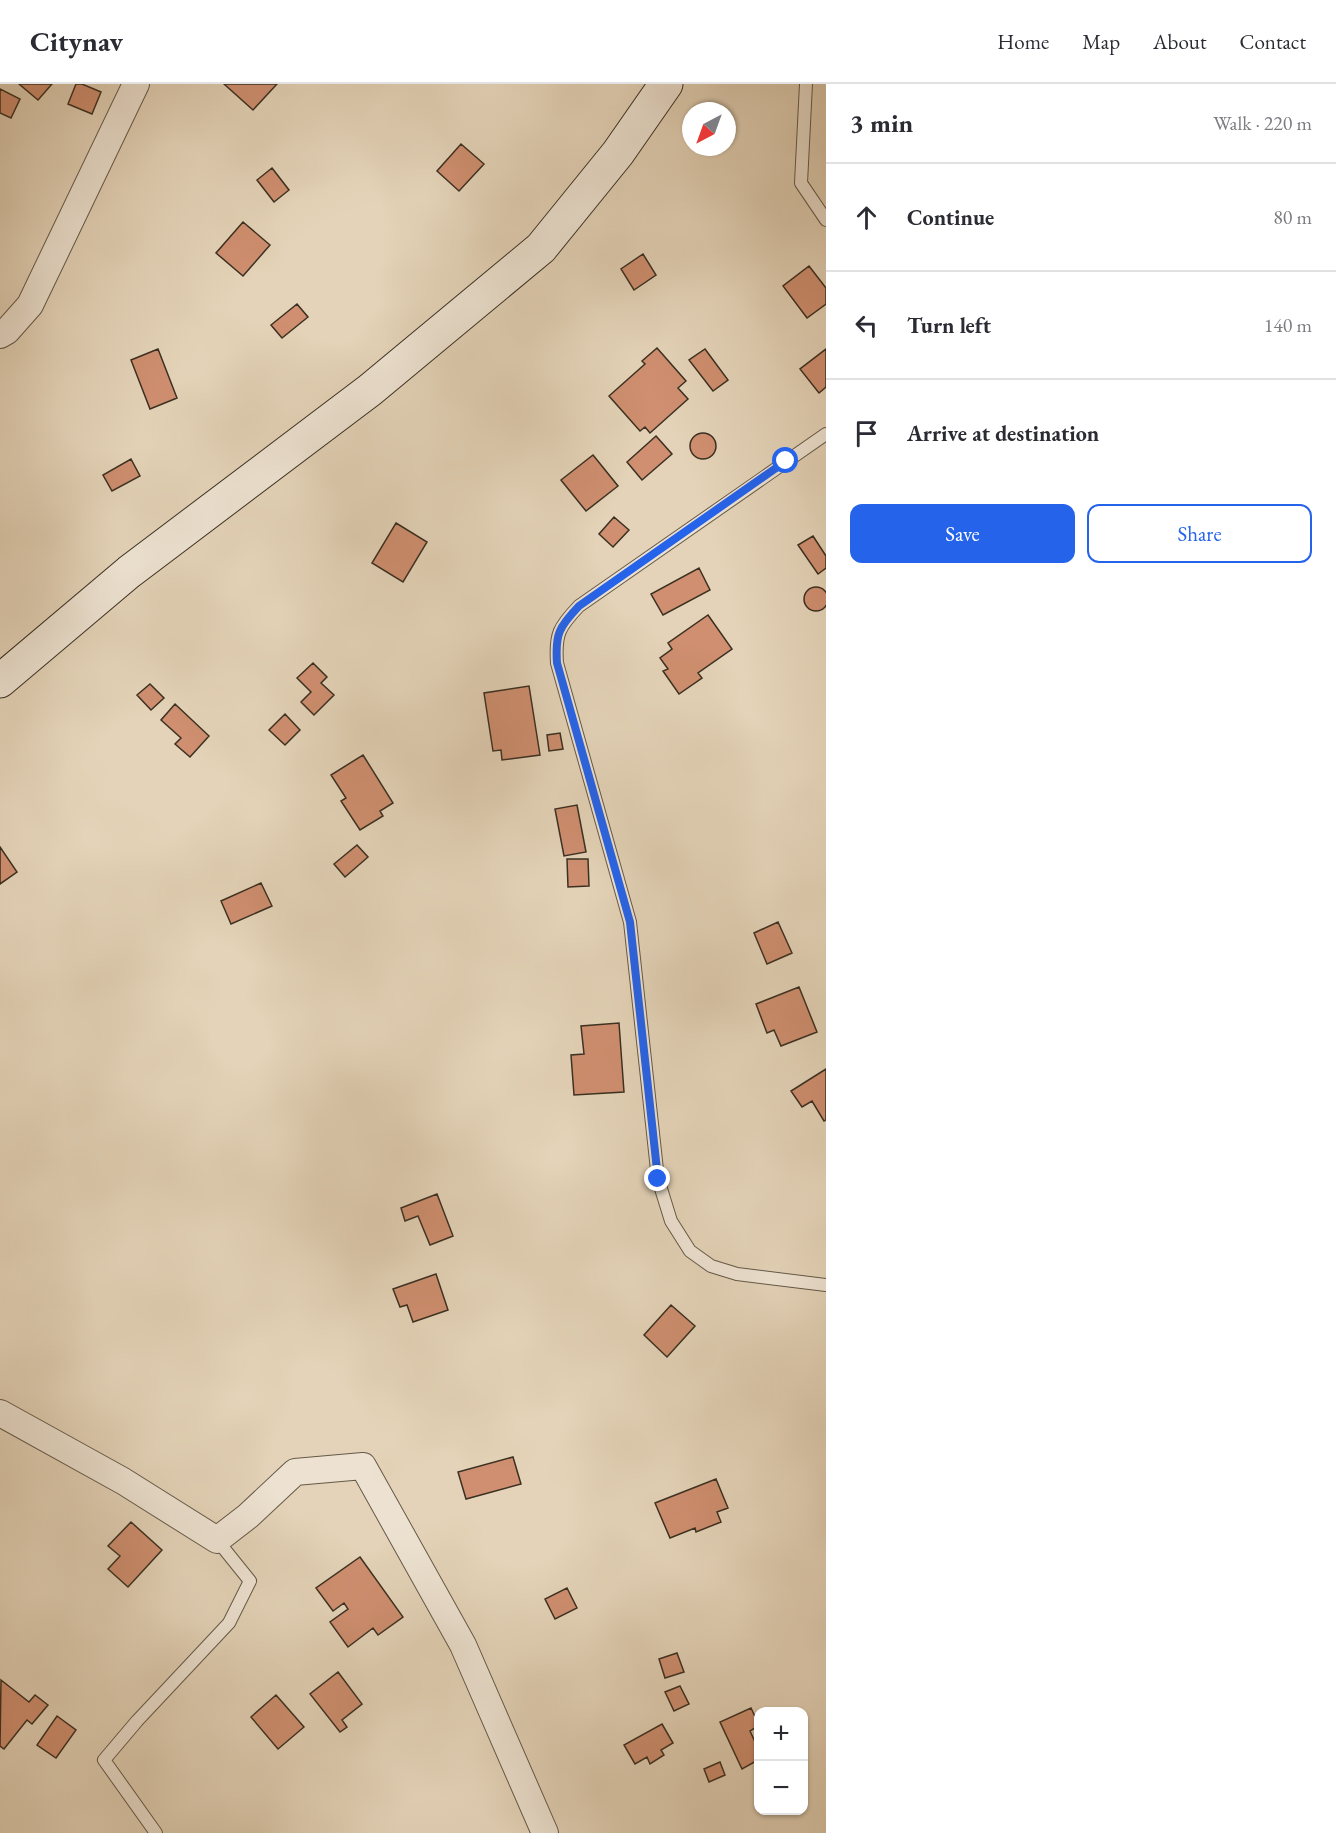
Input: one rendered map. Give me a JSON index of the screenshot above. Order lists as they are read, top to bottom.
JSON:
{
  "north": "bottom left",
  "page": {
    "header": "Citynav",
    "nav": [
      "Home",
      "Map",
      "About",
      "Contact"
    ],
    "heading": ["3 min", "Walk · 220 m"],
    "list": [
      ["Continue", "80 m"],
      ["Turn left", "140 m"],
      "Arrive at destination"
    ],
    "buttons": ["Save", "Share"],
    "map_buttons": ["+", "−"]
  }
}
